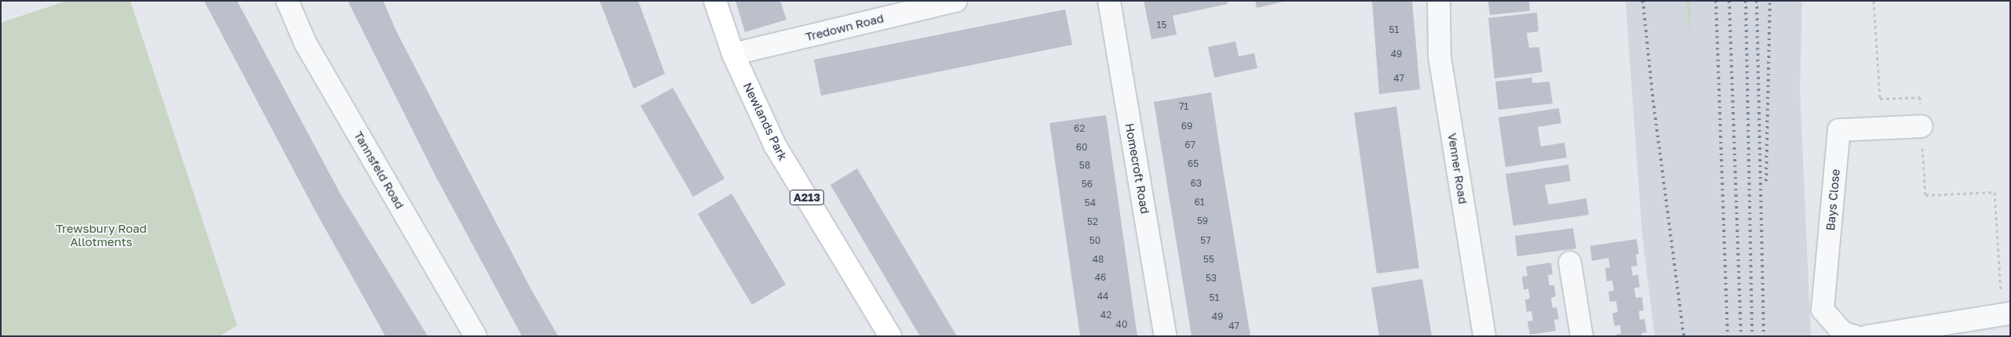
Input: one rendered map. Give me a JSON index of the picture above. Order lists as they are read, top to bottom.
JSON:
{
  "streets": {
    "main road": ["Newlands Park", "A213"],
    "street": [
      "Tredown Road",
      "Homecroft Road",
      "Venner Road",
      "Tannsfeld Road",
      "Bays Close"
    ]
  },
  "crossings": [
    ["Tredown Road", "Newlands Park"]
  ],
  "parks": ["Trewsbury Road Allotments"],
  "house_numbers": [
    "15",
    "51",
    "49",
    "47",
    "71",
    "69",
    "62",
    "67",
    "60",
    "65",
    "58",
    "63",
    "56",
    "61",
    "54",
    "59",
    "52",
    "50",
    "57",
    "48",
    "55",
    "46",
    "53",
    "44",
    "51",
    "42",
    "49",
    "40",
    "47"
  ]
}
